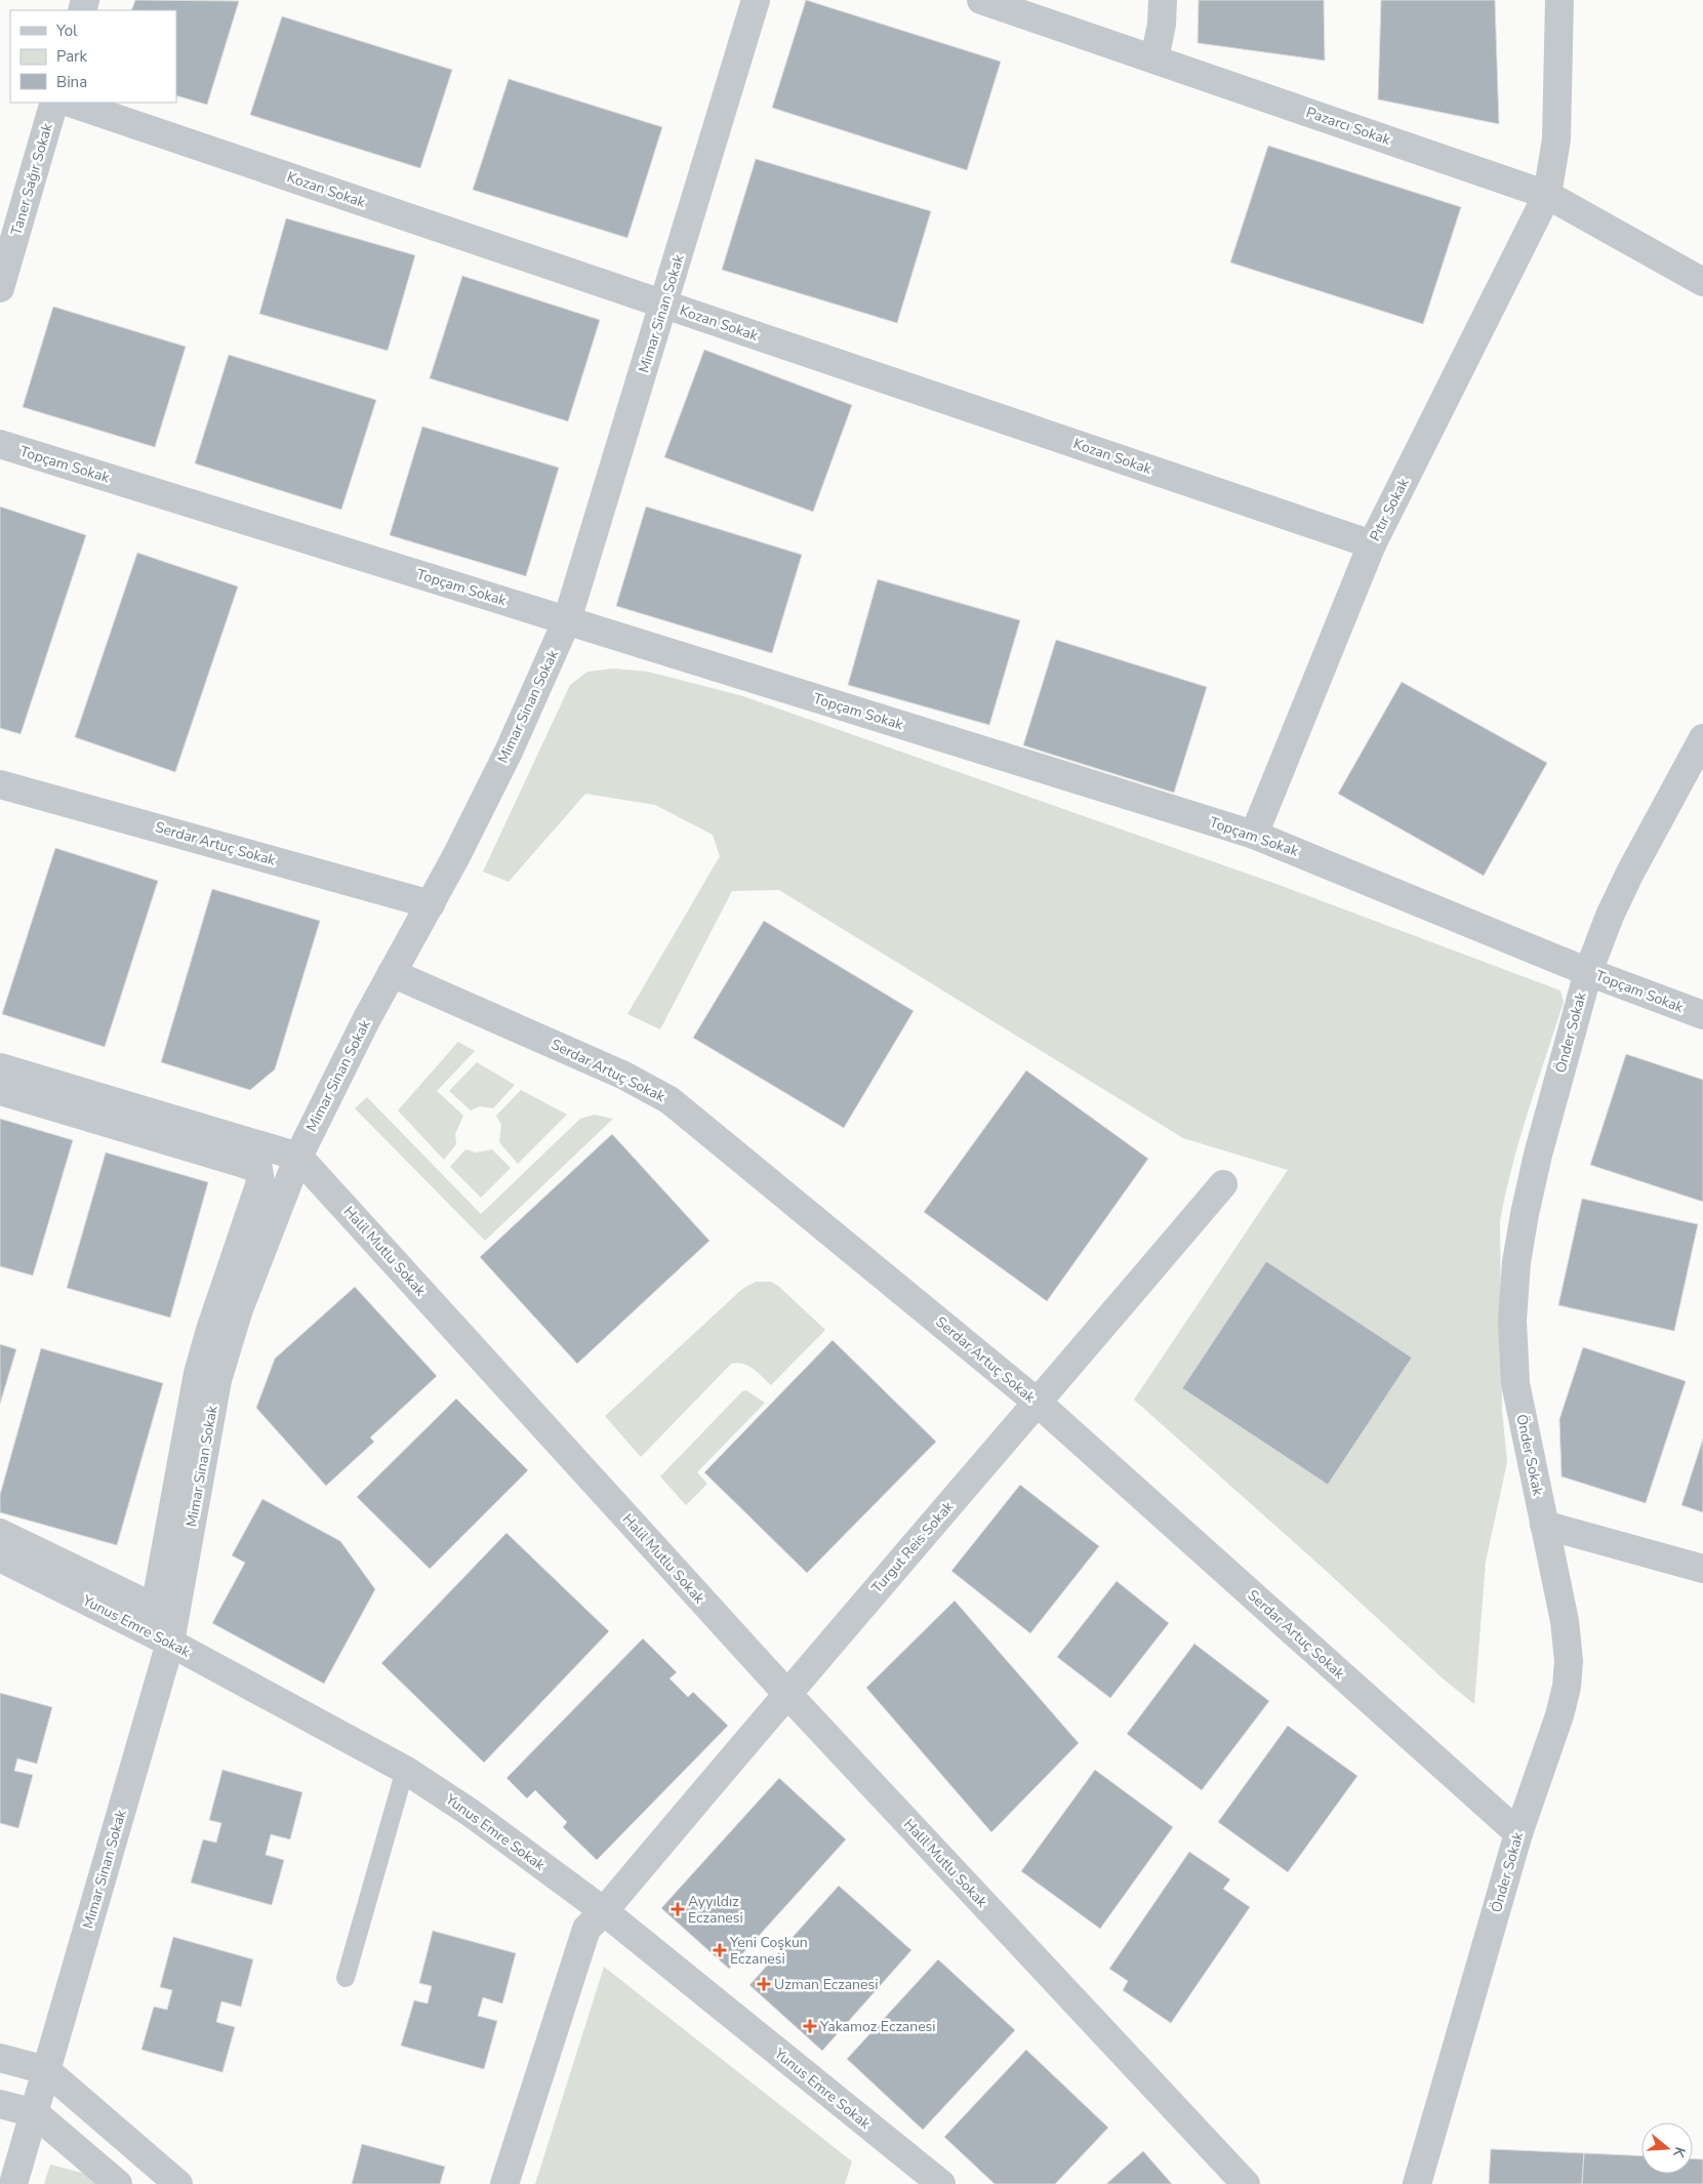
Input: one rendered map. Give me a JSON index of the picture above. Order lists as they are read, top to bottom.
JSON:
{
  "streets": {
    "street": [
      "Pazarcı Sokak",
      "Taner Sağır Sokak",
      "Kozan Sokak",
      "Mimar Sinan Sokak",
      "Topçam Sokak",
      "Pıtır Sokak",
      "Serdar Artuç Sokak",
      "Önder Sokak",
      "Halil Mutlu Sokak",
      "Turgut Reis Sokak",
      "Yunus Emre Sokak"
    ]
  },
  "crossings": [
    ["Pazarcı Sokak", "Pıtır Sokak"],
    ["Kozan Sokak", "Mimar Sinan Sokak"],
    ["Kozan Sokak", "Pıtır Sokak"],
    ["Mimar Sinan Sokak", "Topçam Sokak"],
    ["Mimar Sinan Sokak", "Serdar Artuç Sokak"],
    ["Mimar Sinan Sokak", "Halil Mutlu Sokak"],
    ["Mimar Sinan Sokak", "Yunus Emre Sokak"],
    ["Topçam Sokak", "Pıtır Sokak"],
    ["Topçam Sokak", "Önder Sokak"],
    ["Serdar Artuç Sokak", "Önder Sokak"],
    ["Serdar Artuç Sokak", "Turgut Reis Sokak"],
    ["Halil Mutlu Sokak", "Turgut Reis Sokak"],
    ["Turgut Reis Sokak", "Yunus Emre Sokak"]
  ],
  "places": {
    "health": [
      "Ayyıldız Eczanesi",
      "Yeni Coşkun Eczanesi",
      "Uzman Eczanesi",
      "Yakamoz Eczanesi"
    ]
  },
  "legend": ["Yol", "Park", "Bina"],
  "north": "right"
}
